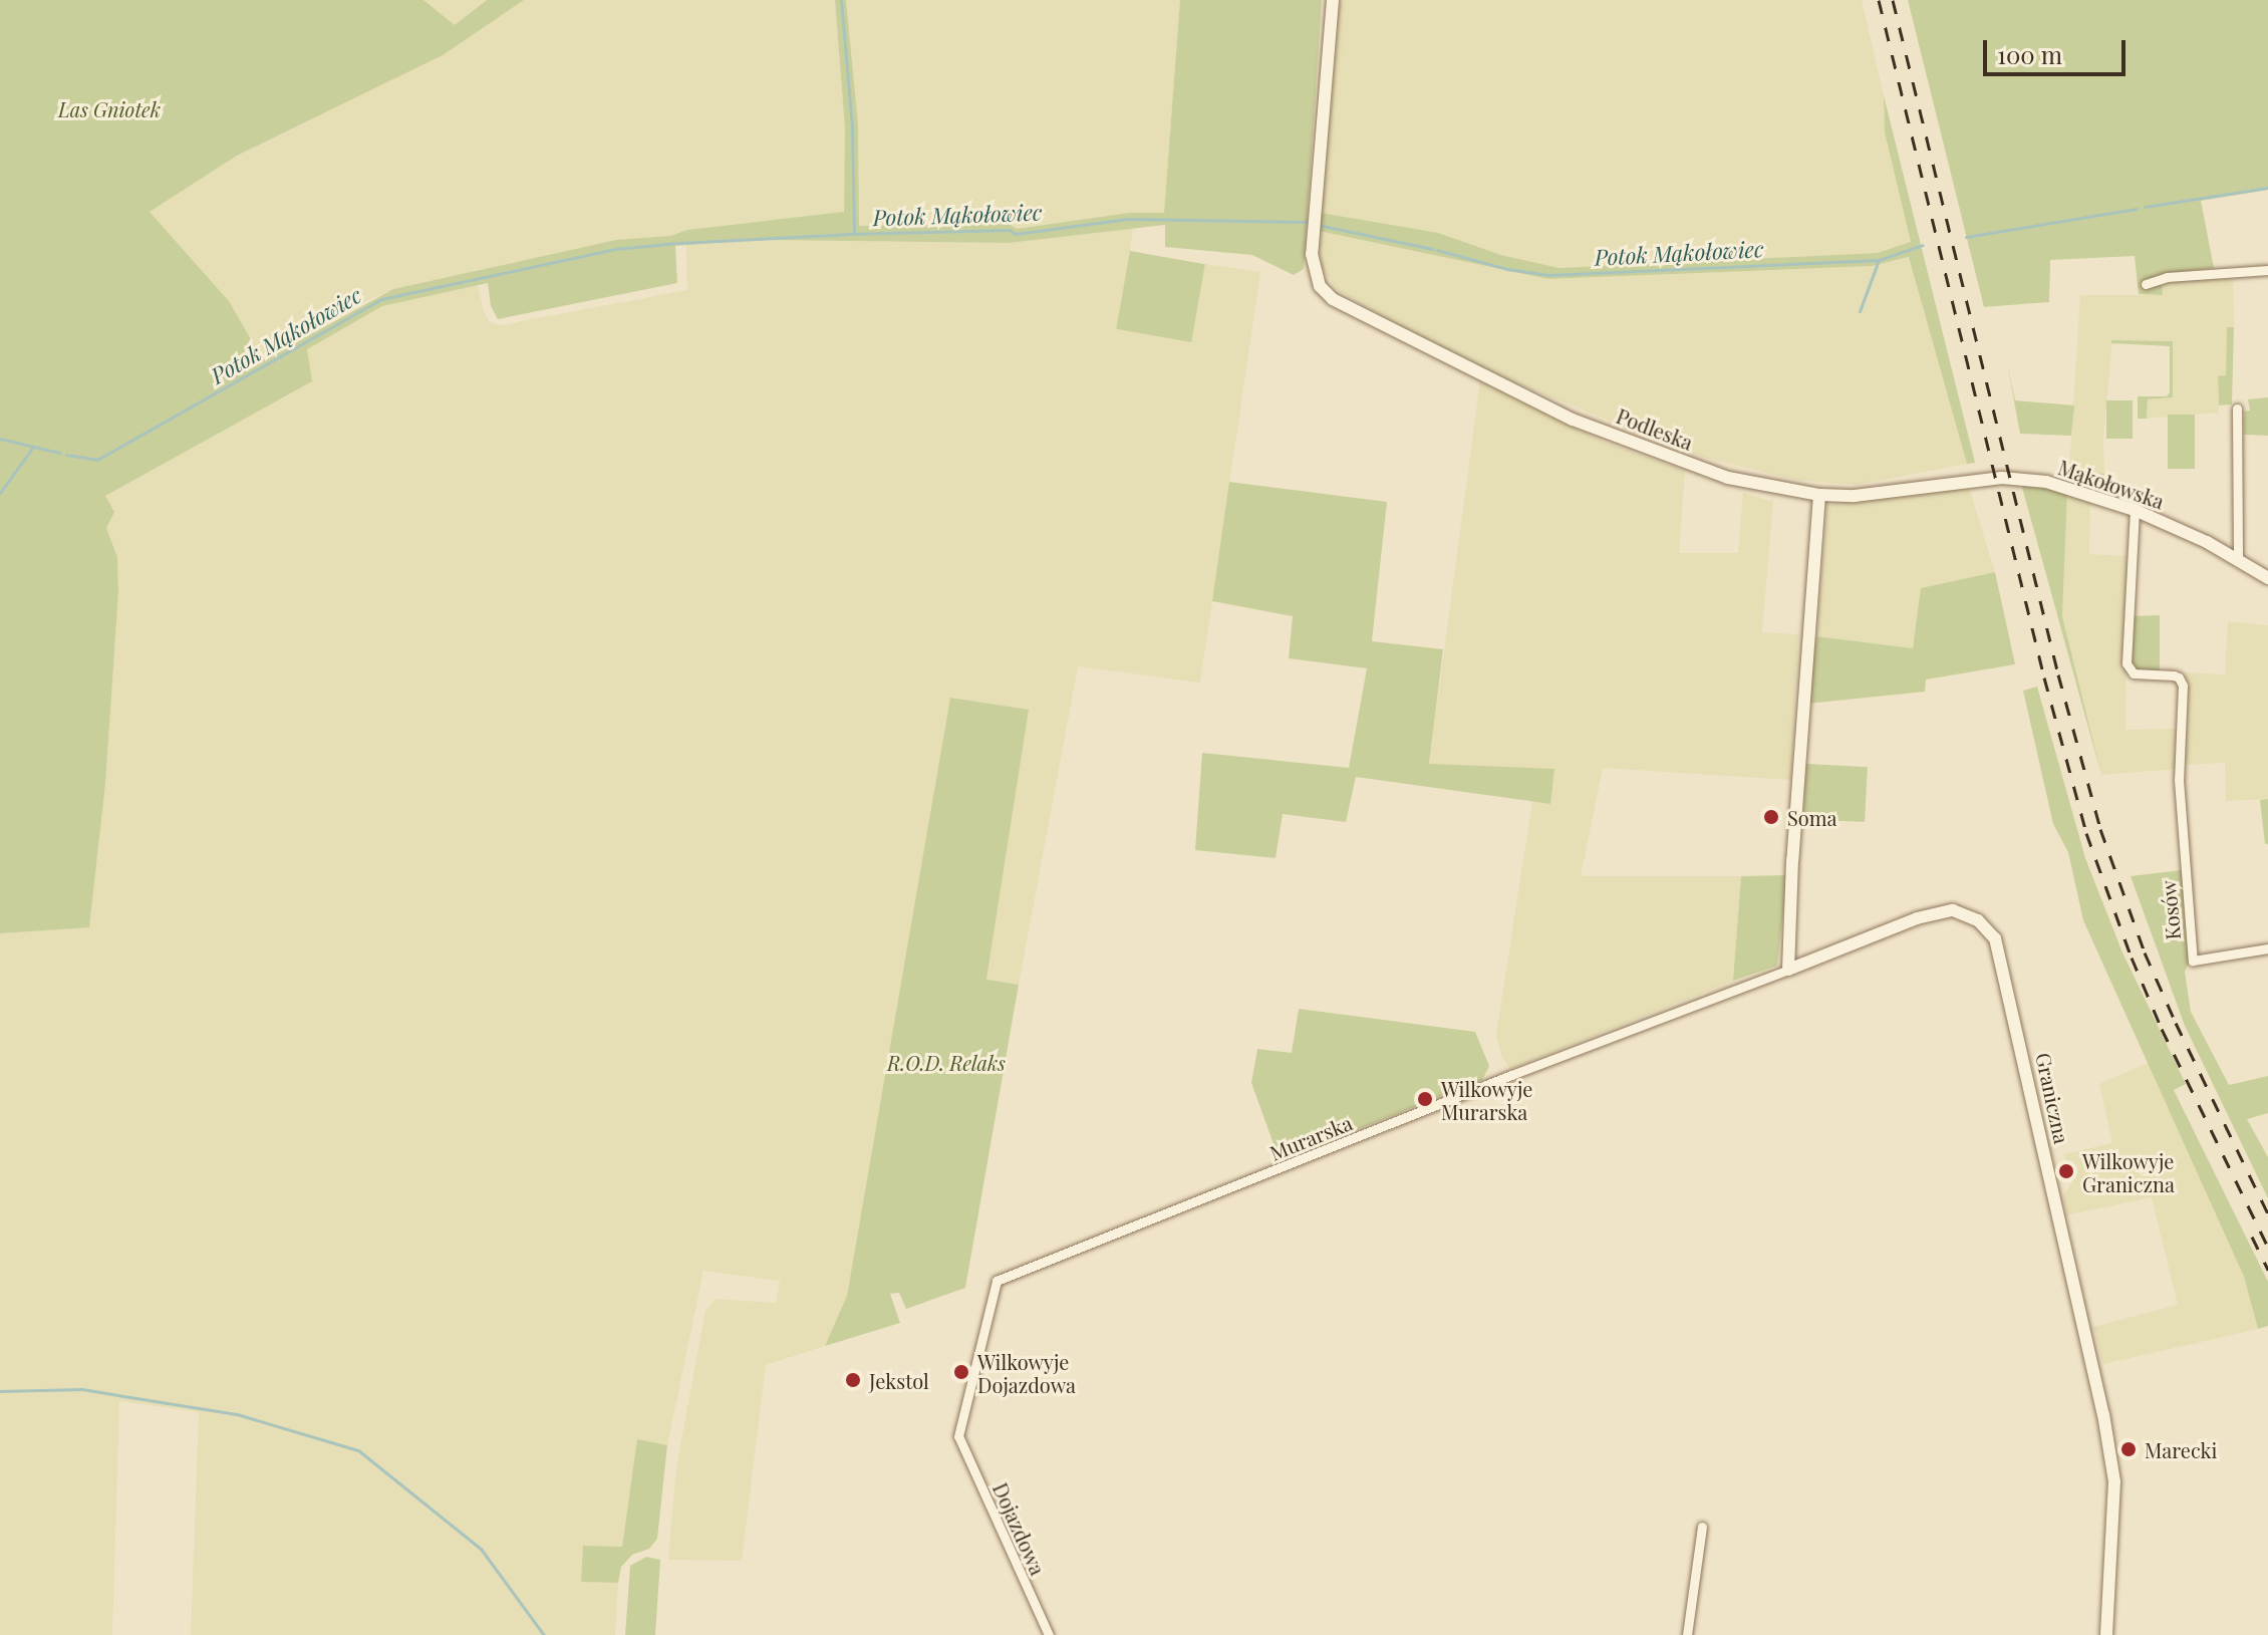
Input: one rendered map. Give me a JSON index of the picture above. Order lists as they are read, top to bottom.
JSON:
{
  "streets": {
    "street": [
      "Podleska",
      "Mąkołowska",
      "Kosów",
      "Graniczna",
      "Murarska",
      "Dojazdowa"
    ]
  },
  "crossings": [
    ["Podleska", "Mąkołowska"],
    ["Mąkołowska", "Kosów"],
    ["Graniczna", "Murarska"],
    ["Murarska", "Dojazdowa"]
  ],
  "water": ["Potok Mąkołowiec"],
  "parks": ["Las Gniotek", "R.O.D. Relaks"],
  "places": [
    "Soma",
    "Wilkowyje Murarska",
    "Wilkowyje Graniczna",
    "Wilkowyje Dojazdowa",
    "Jekstol",
    "Marecki"
  ],
  "scale_bar": "100 m"
}
